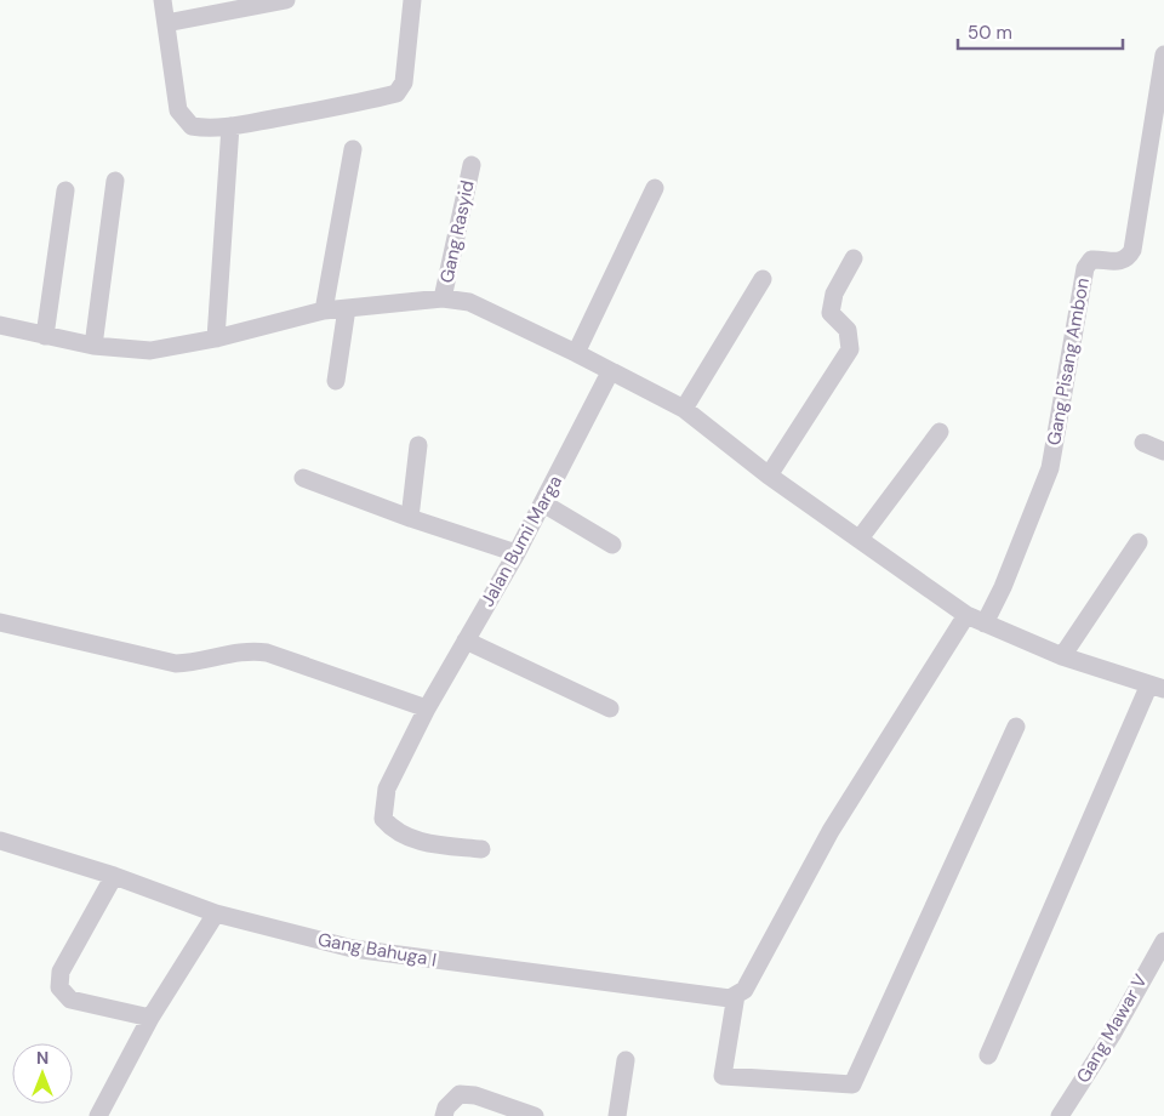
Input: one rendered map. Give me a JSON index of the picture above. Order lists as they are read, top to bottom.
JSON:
{
  "streets": {
    "street": [
      "Gang Rasyid",
      "Gang Pisang Ambon",
      "Jalan Bumi Marga",
      "Gang Bahuga I",
      "Gang Mawar V"
    ]
  },
  "scale_bar": "50 m",
  "north": "top"
}
